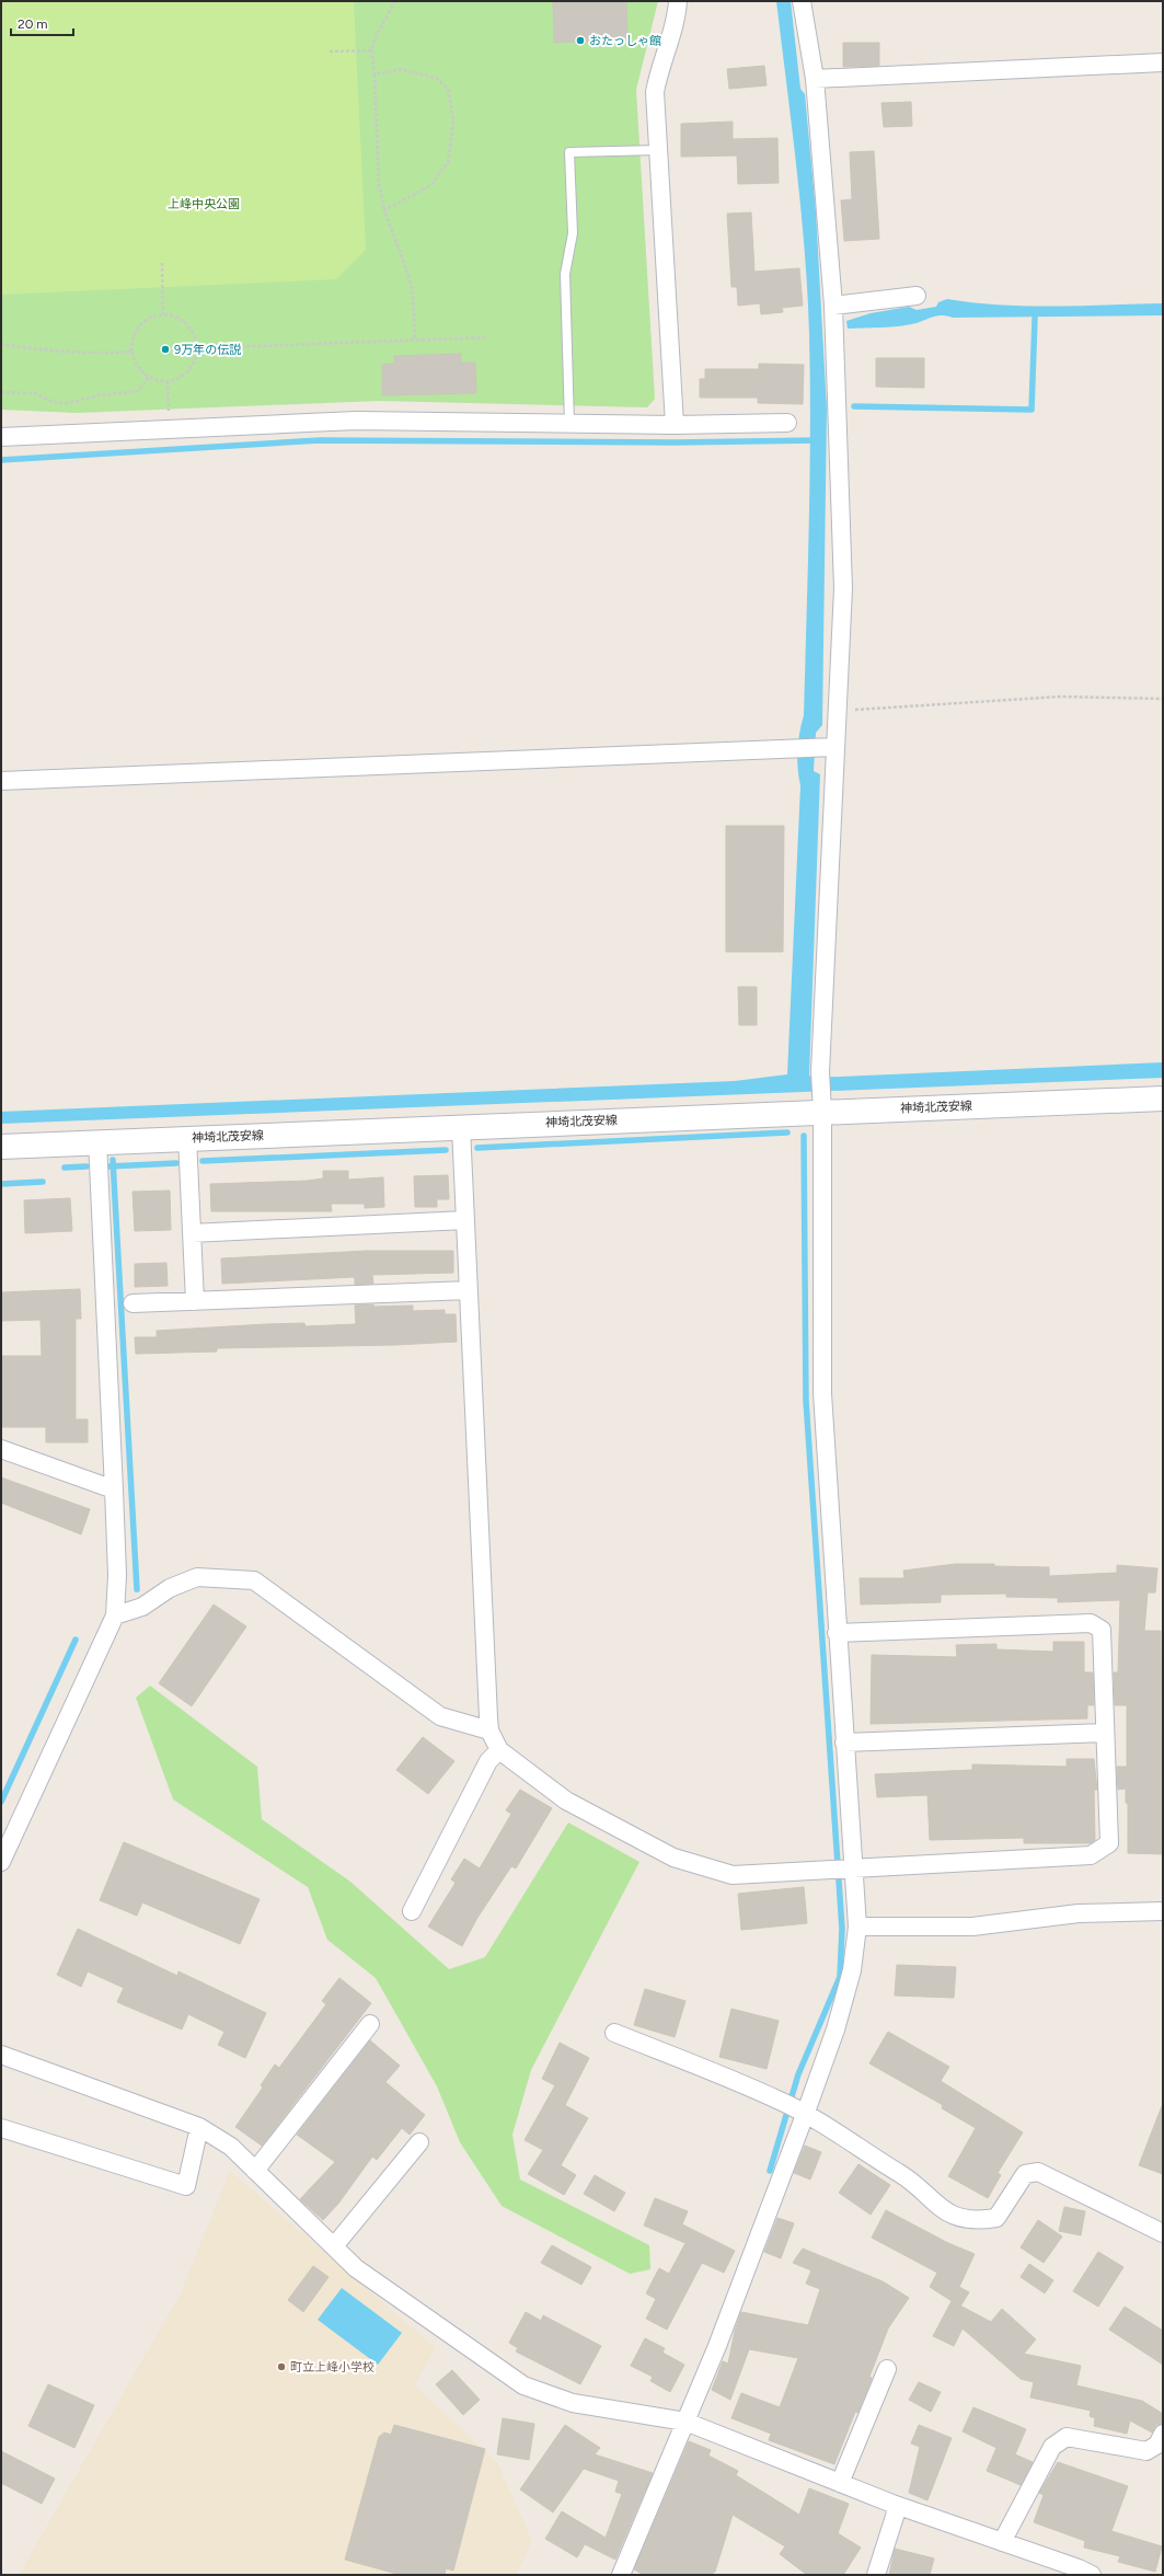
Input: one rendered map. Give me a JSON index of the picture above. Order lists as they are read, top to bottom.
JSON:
{
  "streets": {
    "main road": ["神埼北茂安線"]
  },
  "parks": ["上峰中央公園"],
  "places": ["おたっしゃ館", "9万年の伝説", "町立上峰小学校"],
  "scale_bar": "20 m"
}
